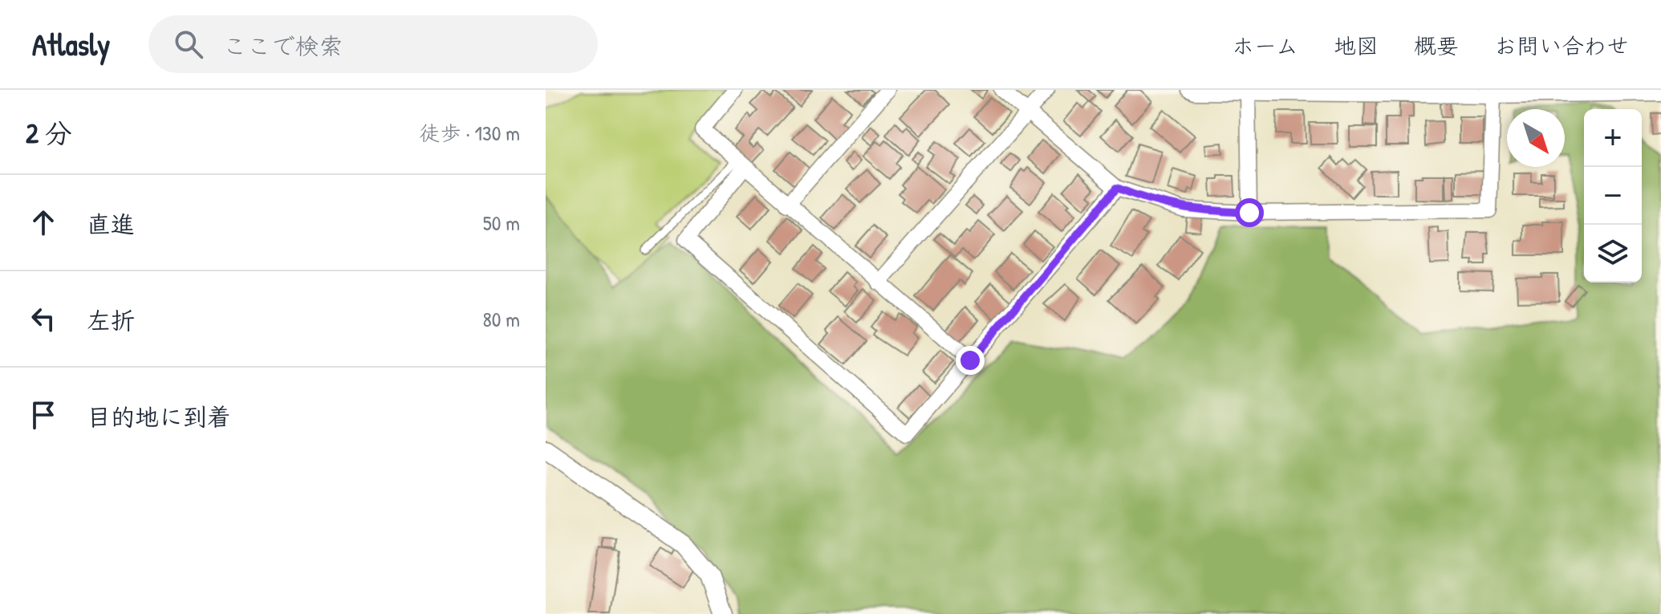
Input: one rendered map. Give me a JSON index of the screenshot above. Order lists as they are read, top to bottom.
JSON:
{
  "north": "bottom right",
  "page": {
    "header": "Atlasly",
    "search": "ここで検索",
    "nav": [
      "ホーム",
      "地図",
      "概要",
      "お問い合わせ"
    ],
    "heading": ["2 分", "徒歩 · 130 m"],
    "map_buttons": ["+", "−"],
    "list": [
      ["直進", "50 m"],
      ["左折", "80 m"],
      "目的地に到着"
    ]
  }
}
